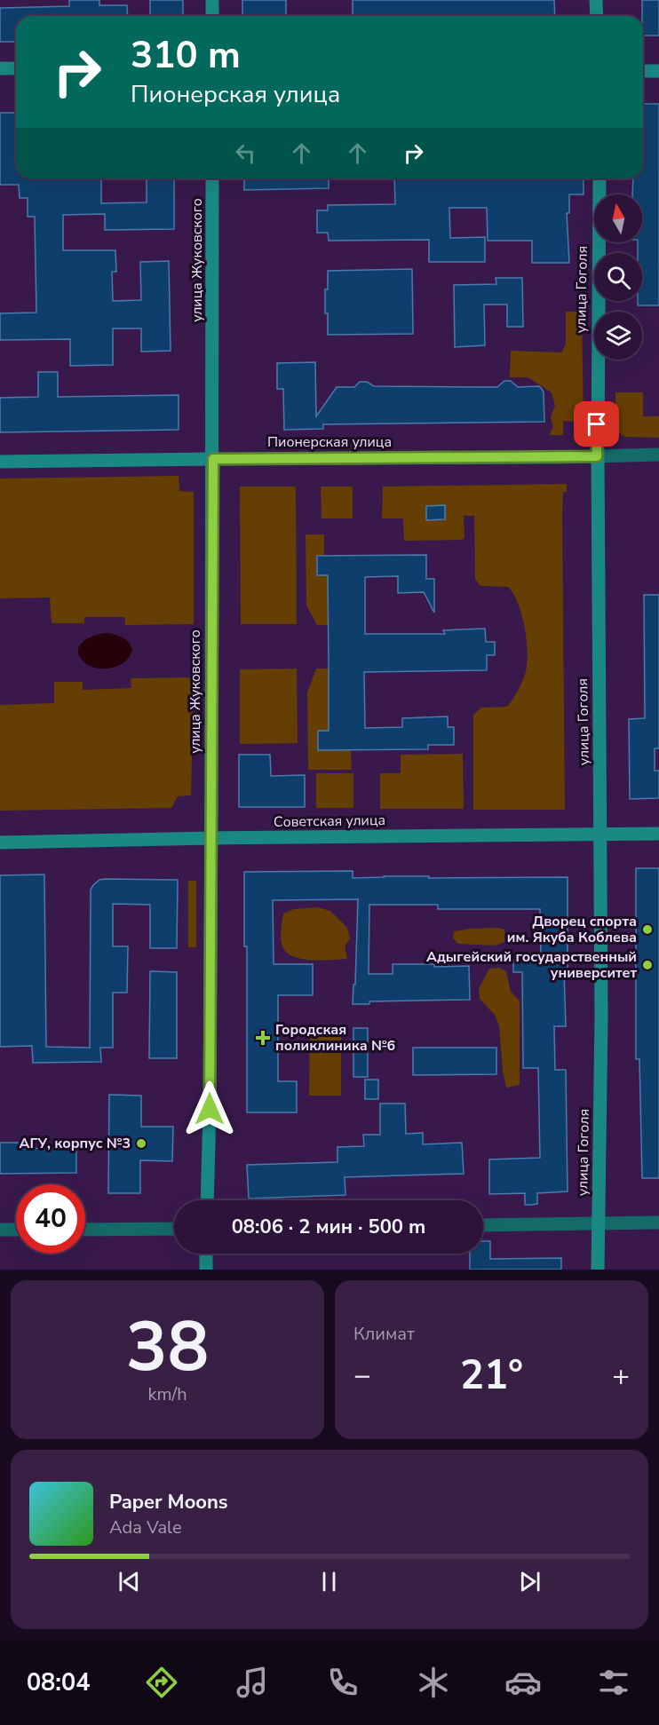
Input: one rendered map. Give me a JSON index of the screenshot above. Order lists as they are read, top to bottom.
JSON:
{
  "streets": {
    "main road": [
      "улица Жуковского",
      "улица Гоголя",
      "Пионерская улица",
      "Советская улица"
    ]
  },
  "crossings": [
    ["улица Жуковского", "Пионерская улица"],
    ["улица Жуковского", "Советская улица"],
    ["улица Гоголя", "Пионерская улица"],
    ["улица Гоголя", "Советская улица"]
  ],
  "places": {
    "other": ["Дворец спорта им. Якуба Коблева", "Адыгейский государственный университет", "АГУ, корпус №3"],
    "health": ["Городская поликлиника №6"]
  },
  "north": "top",
  "page": {
    "turn": ["310 m", "Пионерская улица"],
    "limit": "40",
    "trip": "08:06 · 2 мин · 500 m",
    "tile": [
      ["38", "km/h"],
      "Климат"
    ],
    "heat": ["−", "21°", "+"],
    "song": ["Paper Moons", "Ada Vale"],
    "tabs": "08:04"
  }
}
